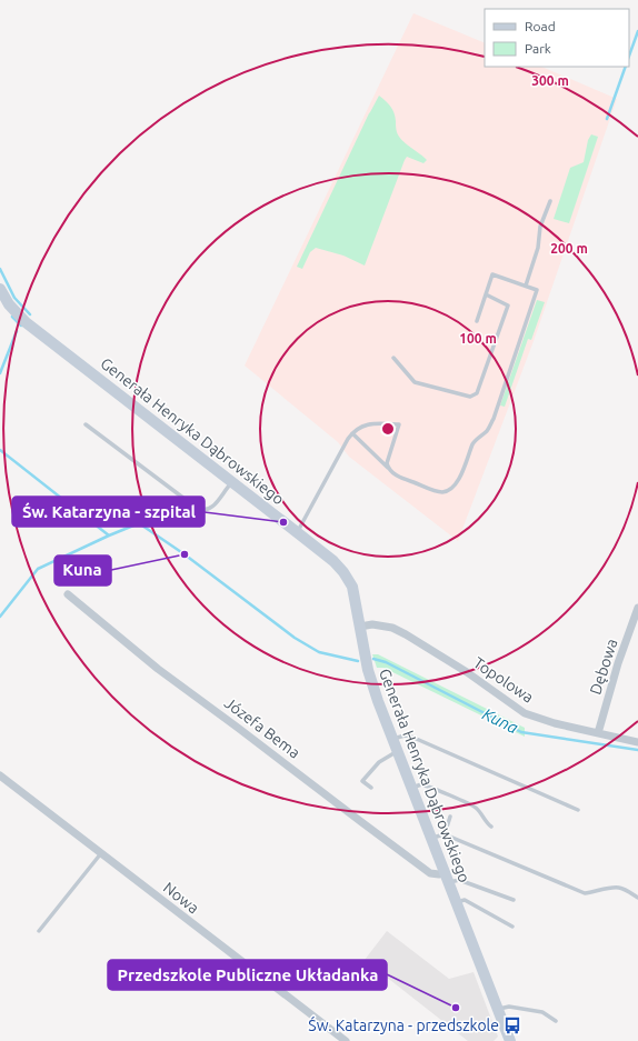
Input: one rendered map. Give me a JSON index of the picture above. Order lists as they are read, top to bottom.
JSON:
{
  "streets": {
    "street": [
      "Generała Henryka Dąbrowskiego",
      "Dębowa",
      "Topolowa",
      "Józefa Bema",
      "Nowa"
    ]
  },
  "crossings": [
    ["Generała Henryka Dąbrowskiego", "Topolowa"],
    ["Generała Henryka Dąbrowskiego", "Józefa Bema"],
    ["Dębowa", "Topolowa"]
  ],
  "water": ["Kuna"],
  "places": {
    "other": ["Św. Katarzyna - szpital", "Kuna", "Przedszkole Publiczne Układanka"],
    "bus stop": ["Św. Katarzyna - przedszkole"]
  },
  "legend": ["Road", "Park"],
  "rings": ["300 m", "200 m", "100 m"]
}
